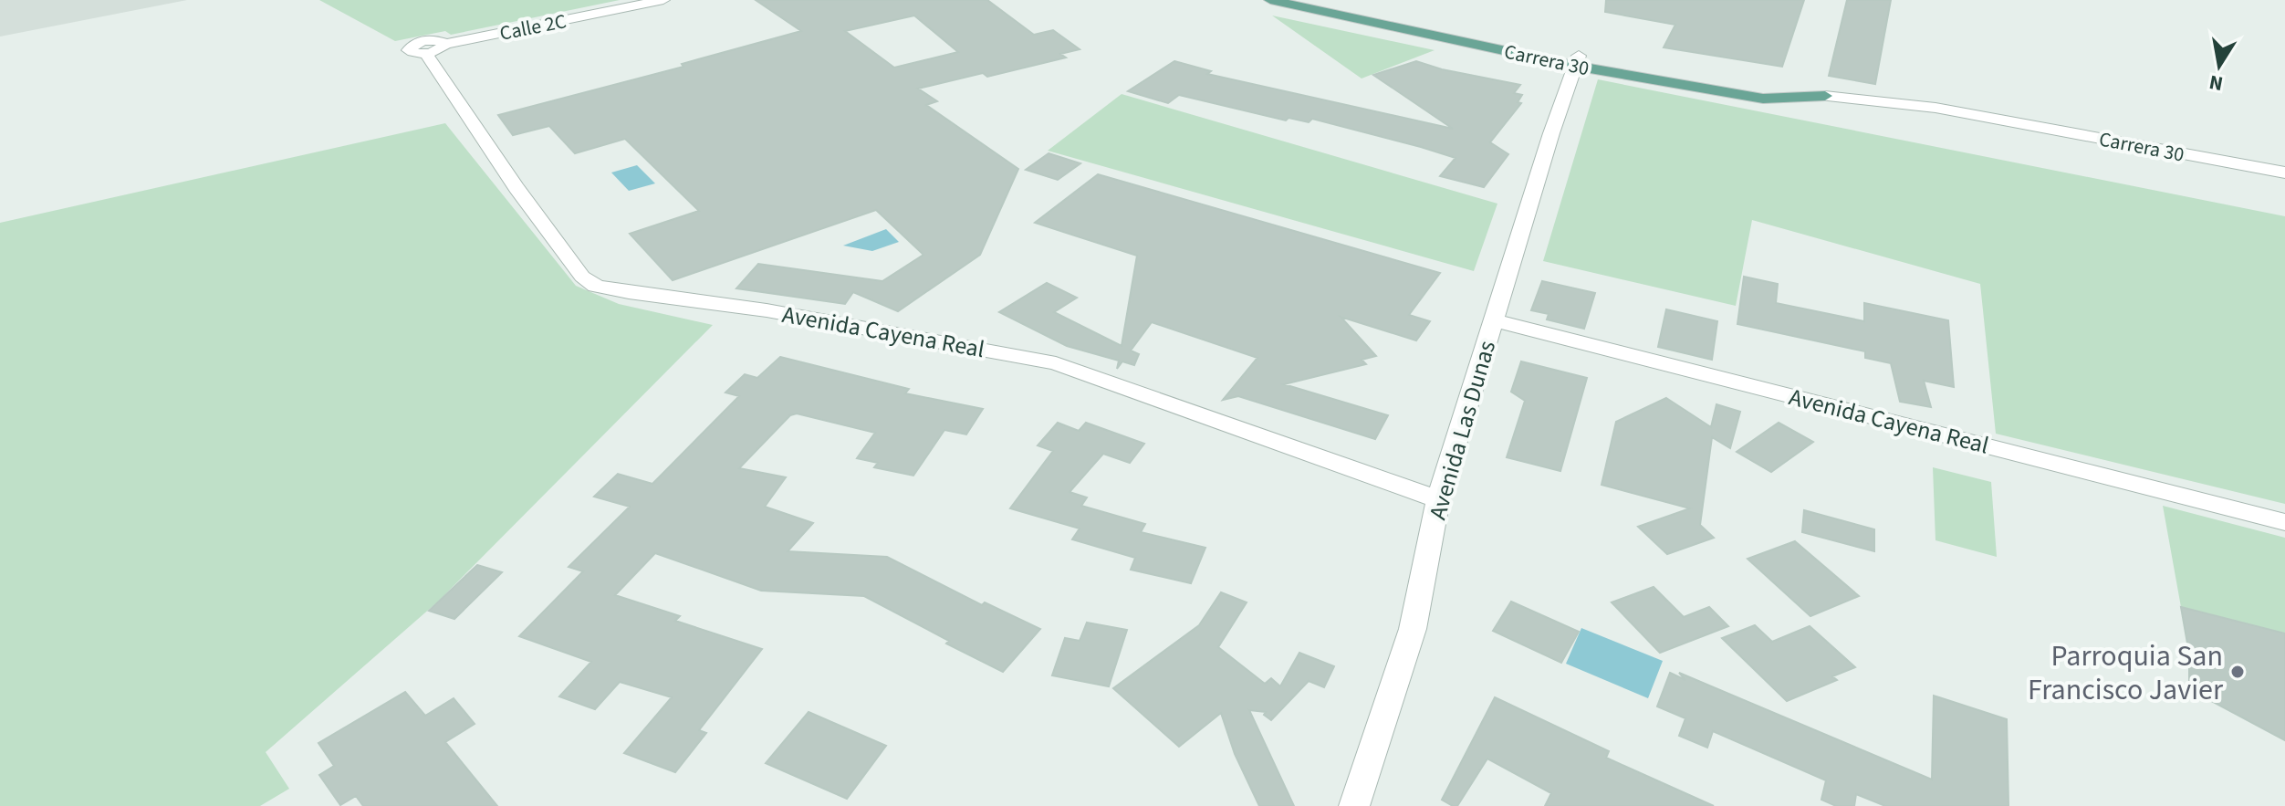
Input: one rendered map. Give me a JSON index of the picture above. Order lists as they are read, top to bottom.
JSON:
{
  "streets": {
    "main road": ["Carrera 30"],
    "street": ["Calle 2C", "Avenida Cayena Real", "Avenida Las Dunas"]
  },
  "crossings": [
    ["Calle 2C", "Avenida Cayena Real"],
    ["Carrera 30", "Avenida Las Dunas"],
    ["Avenida Cayena Real", "Avenida Las Dunas"]
  ],
  "places": ["Parroquia San Francisco Javier"],
  "north": "bottom"
}
